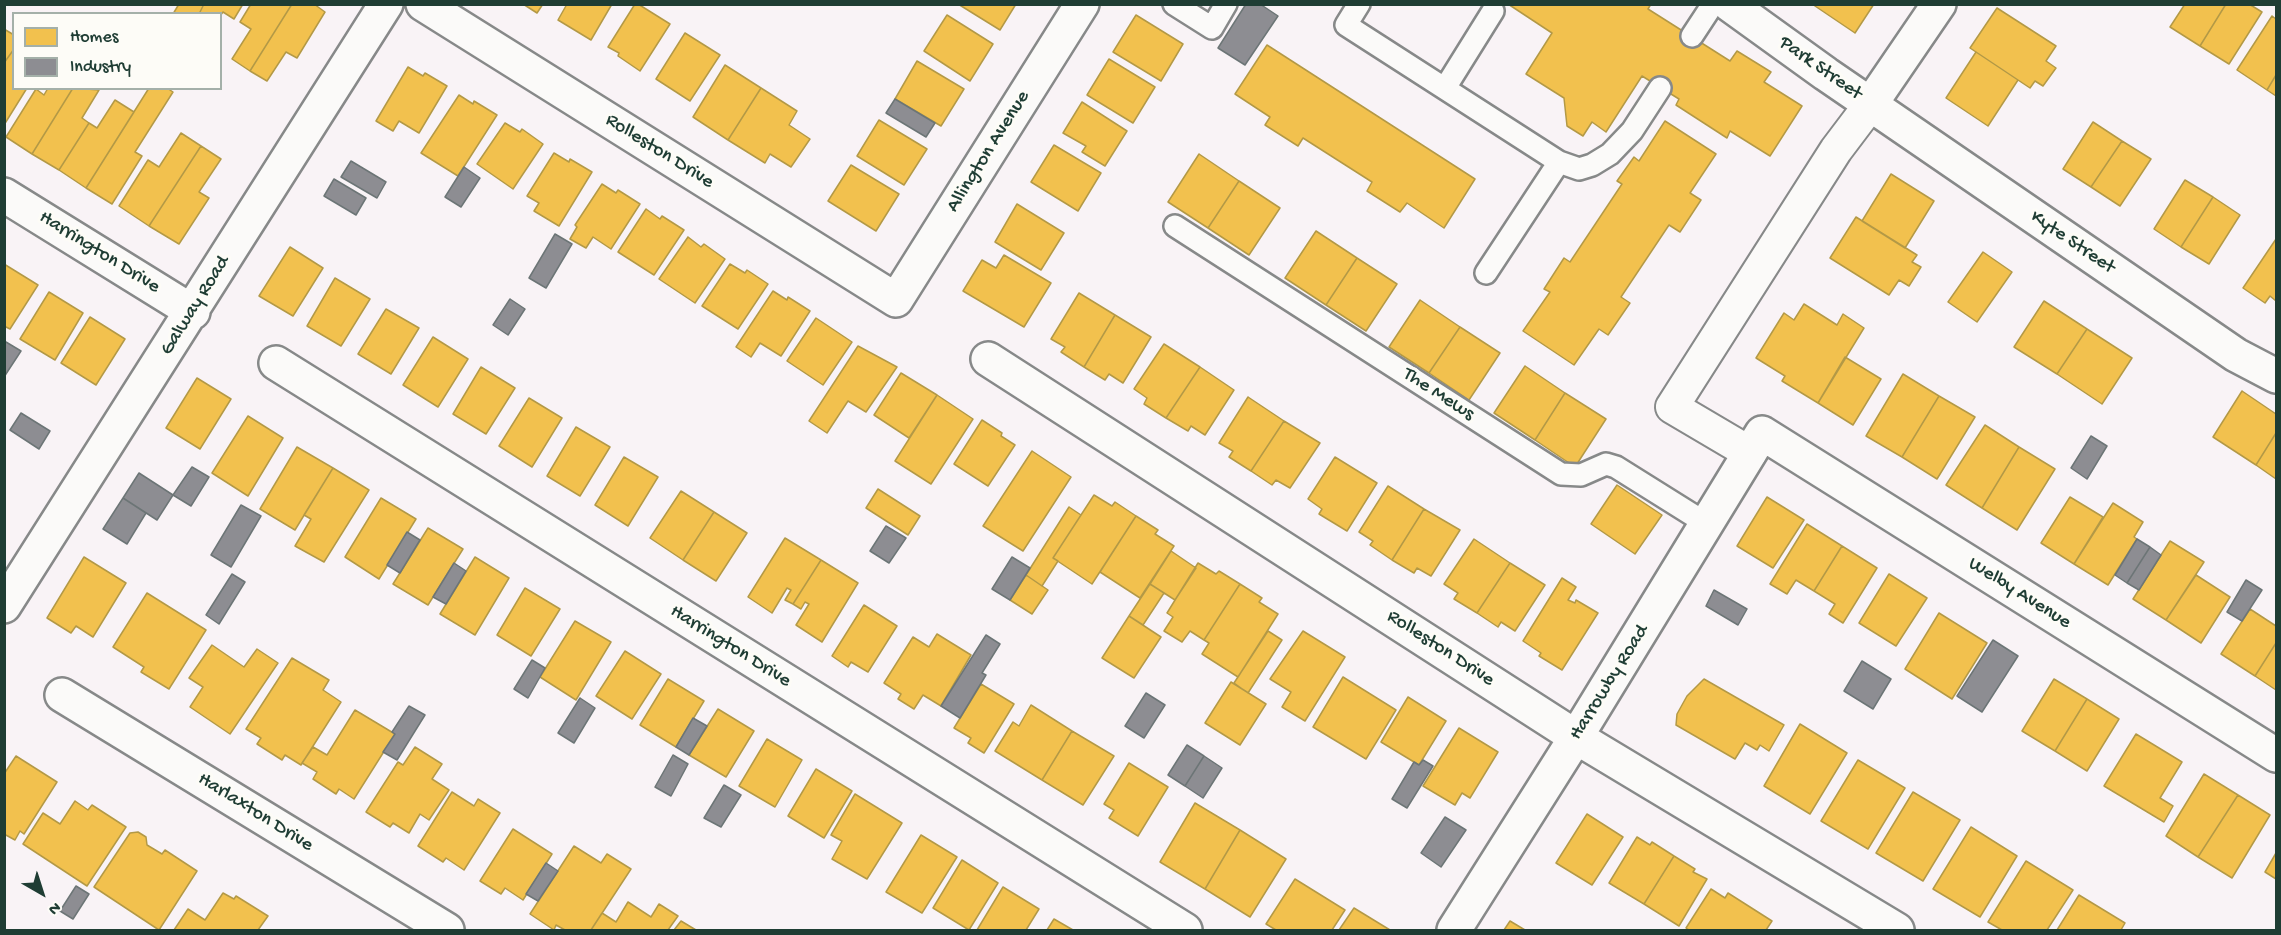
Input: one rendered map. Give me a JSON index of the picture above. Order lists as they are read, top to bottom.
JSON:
{
  "streets": {
    "street": [
      "Park Street",
      "Rolleston Drive",
      "Allington Avenue",
      "Kyte Street",
      "Harrington Drive",
      "Galway Road",
      "Welby Avenue",
      "Harrowby Road",
      "Harlaxton Drive"
    ],
    "lane": ["The Mews"]
  },
  "crossings": [
    ["Park Street", "Kyte Street"],
    ["Rolleston Drive", "Allington Avenue"],
    ["Rolleston Drive", "Harrowby Road"],
    ["Harrington Drive", "Galway Road"],
    ["The Mews", "Harrowby Road"],
    ["Welby Avenue", "Harrowby Road"]
  ],
  "legend": ["Homes", "Industry"],
  "north": "bottom right"
}
